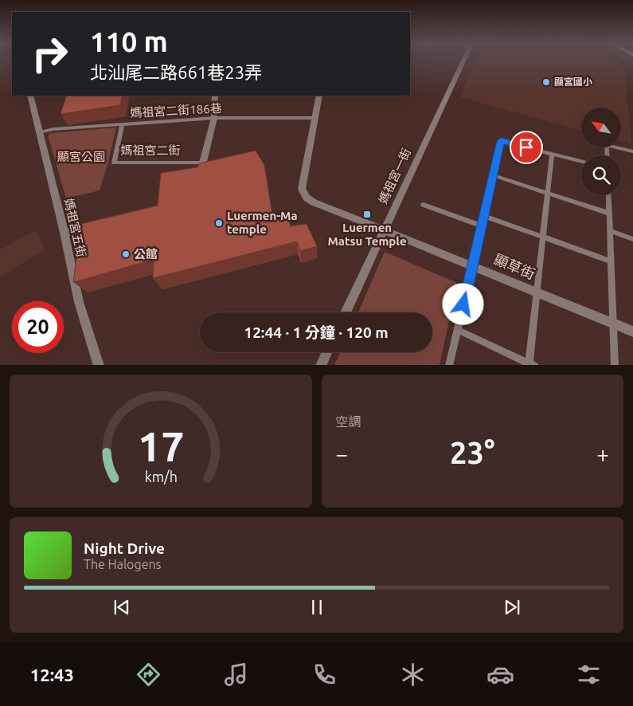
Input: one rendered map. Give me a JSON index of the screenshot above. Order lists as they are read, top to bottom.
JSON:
{
  "streets": {
    "street": ["媽祖宮一街", "媽祖宮五街", "顯草街"],
    "lane": ["媽祖宮二街186巷", "媽祖宮二街"]
  },
  "crossings": [
    ["媽祖宮二街186巷", "媽祖宮二街"],
    ["媽祖宮二街186巷", "媽祖宮五街"],
    ["媽祖宮二街186巷", "顯草街"],
    ["媽祖宮一街", "顯草街"]
  ],
  "parks": ["顯宮公園"],
  "places": {
    "other": ["顯宮國小", "Luermen-Ma temple", "公館"],
    "transit": ["Luermen Matsu Temple"]
  },
  "north": "top left",
  "page": {
    "turn": ["110 m", "北汕尾二路661巷23弄"],
    "limit": "20",
    "trip": "12:44 · 1 分鐘 · 120 m",
    "tile": "空調",
    "heat": ["−", "23°", "+"],
    "song": ["Night Drive", "The Halogens"],
    "tabs": "12:43",
    "gauge": ["17", "km/h"]
  }
}
